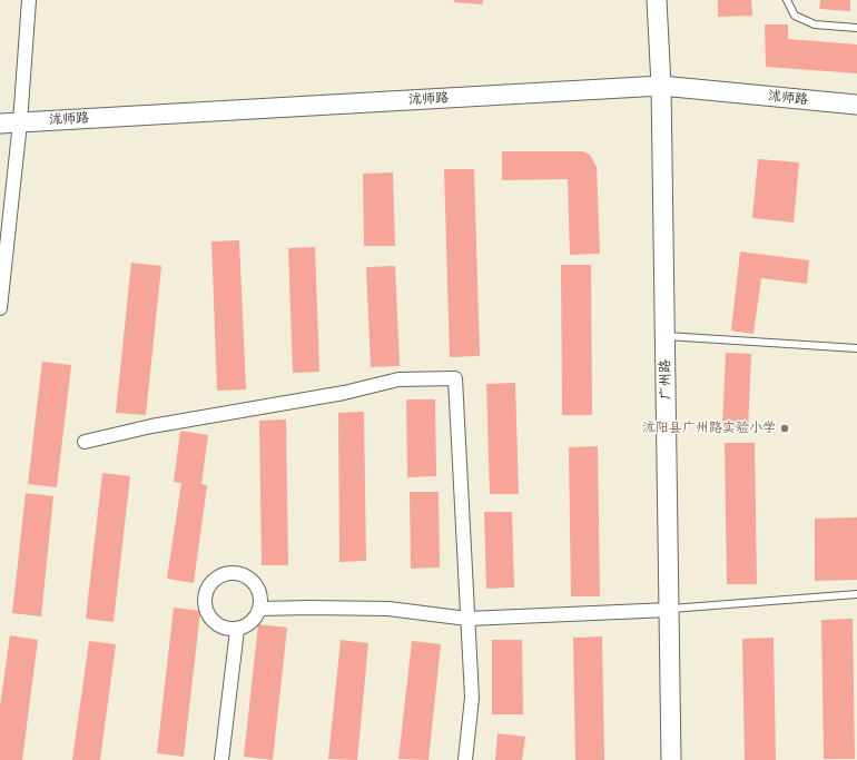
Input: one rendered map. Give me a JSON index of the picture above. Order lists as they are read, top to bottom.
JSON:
{
  "streets": {
    "street": ["沭师路", "广州路"]
  },
  "crossings": [
    ["沭师路", "广州路"]
  ],
  "places": ["沭阳县广州路实验小学"]
}
